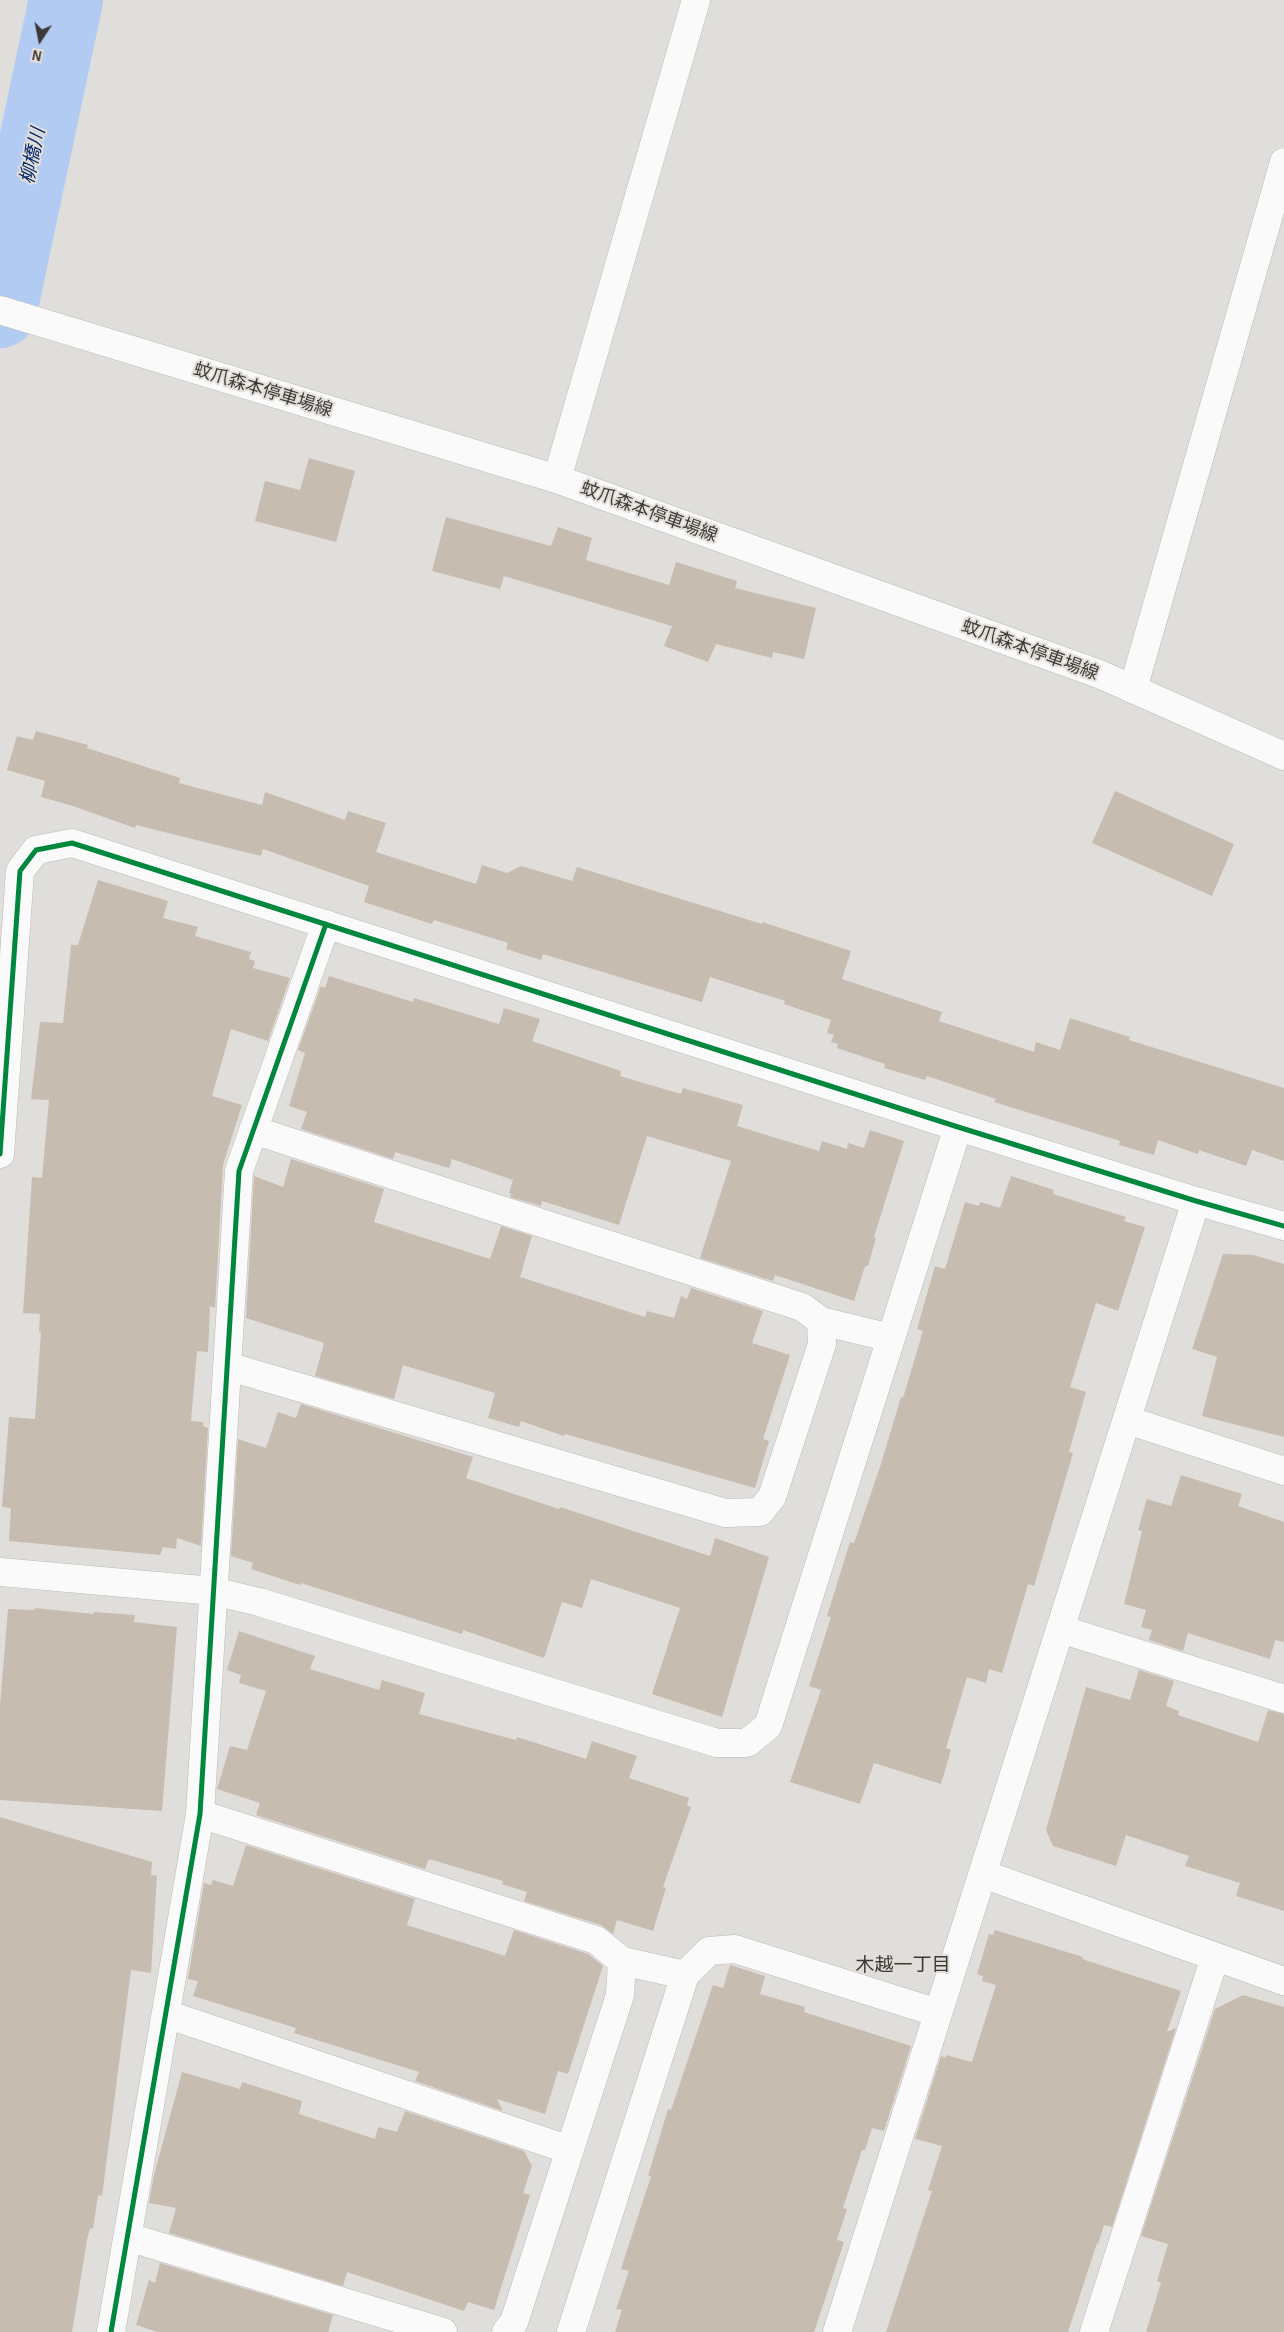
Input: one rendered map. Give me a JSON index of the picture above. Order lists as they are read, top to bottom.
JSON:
{
  "streets": {
    "street": ["蚊爪森本停車場線"]
  },
  "districts": ["木越一丁目"],
  "water": ["柳橋川"],
  "north": "bottom"
}
